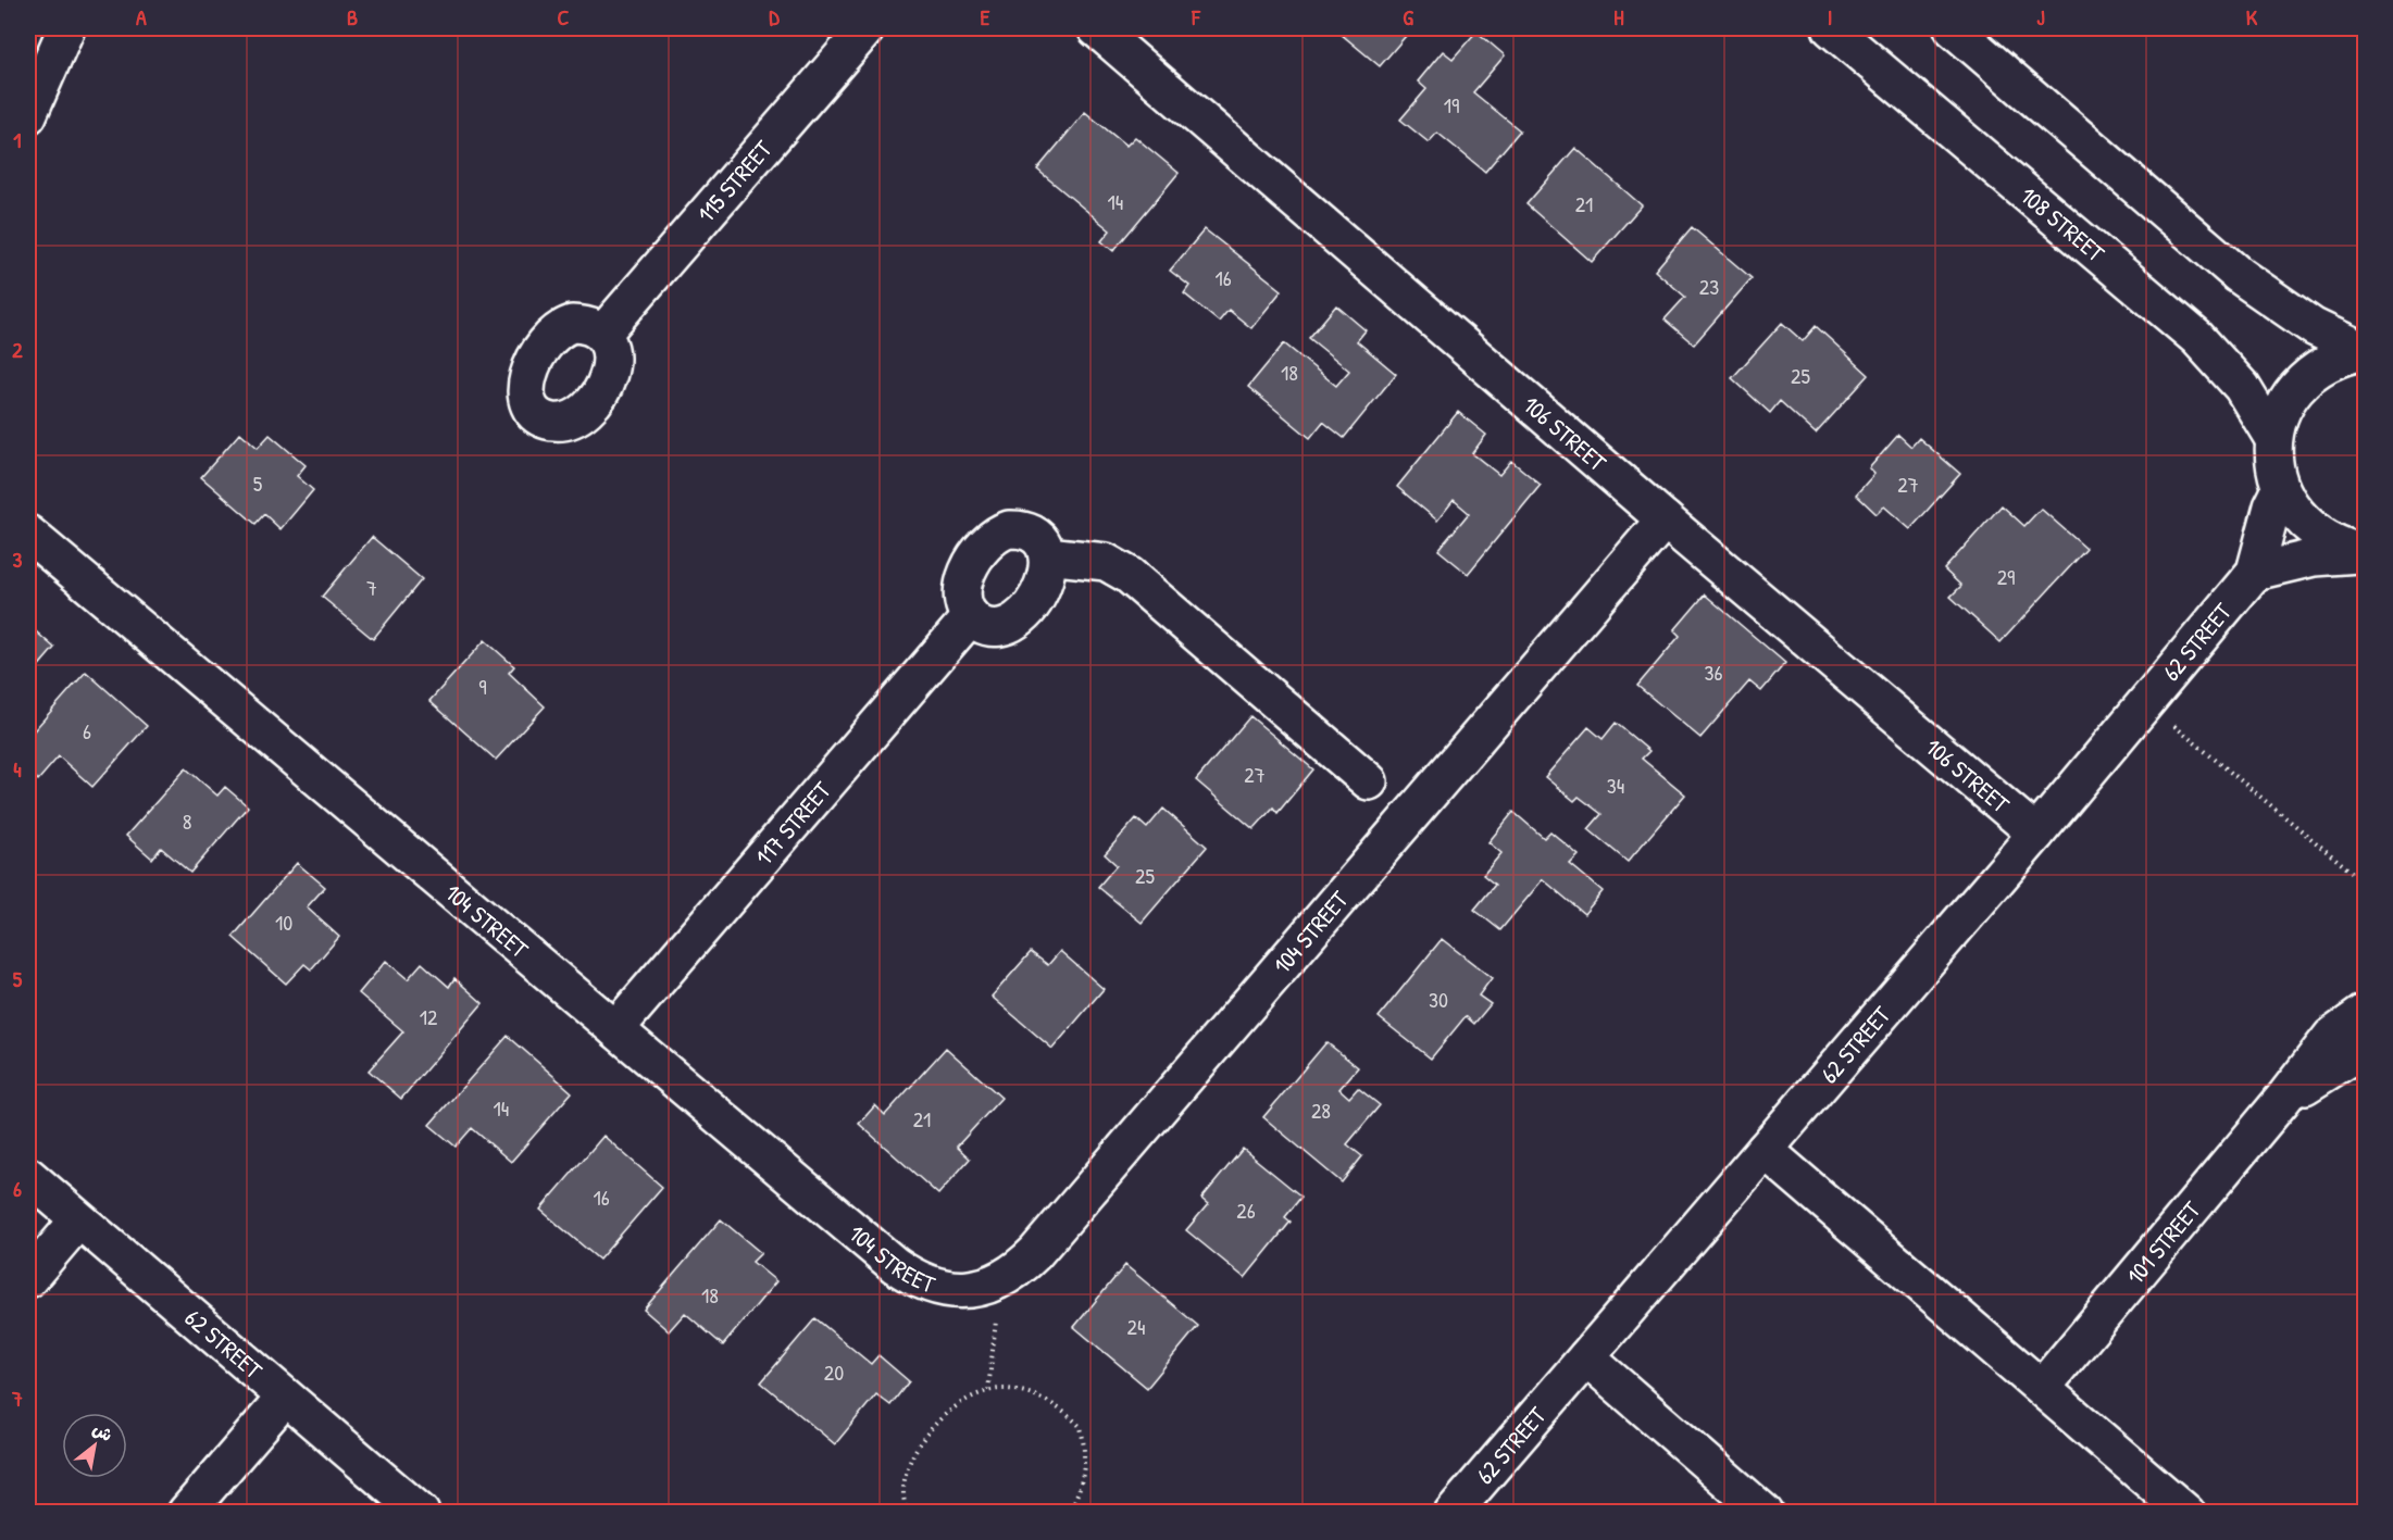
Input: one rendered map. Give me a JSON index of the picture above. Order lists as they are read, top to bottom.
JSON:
{
  "streets": {
    "street": [
      "115 STREET",
      "108 STREET",
      "106 STREET",
      "62 STREET",
      "117 STREET",
      "104 STREET",
      "101 STREET"
    ]
  },
  "crossings": [
    ["106 STREET", "62 STREET"],
    ["106 STREET", "104 STREET"],
    ["117 STREET", "104 STREET"]
  ],
  "house_numbers": [
    "19",
    "14",
    "21",
    "16",
    "23",
    "18",
    "25",
    "5",
    "27",
    "29",
    "7",
    "36",
    "9",
    "6",
    "27",
    "34",
    "8",
    "25",
    "10",
    "30",
    "12",
    "14",
    "28",
    "21",
    "16",
    "26",
    "18",
    "24",
    "20"
  ],
  "north": "top right",
  "grid": {
    "columns": [
      "A",
      "B",
      "C",
      "D",
      "E",
      "F",
      "G",
      "H",
      "I",
      "J",
      "K"
    ],
    "rows": [
      "1",
      "2",
      "3",
      "4",
      "5",
      "6",
      "7"
    ]
  }
}
